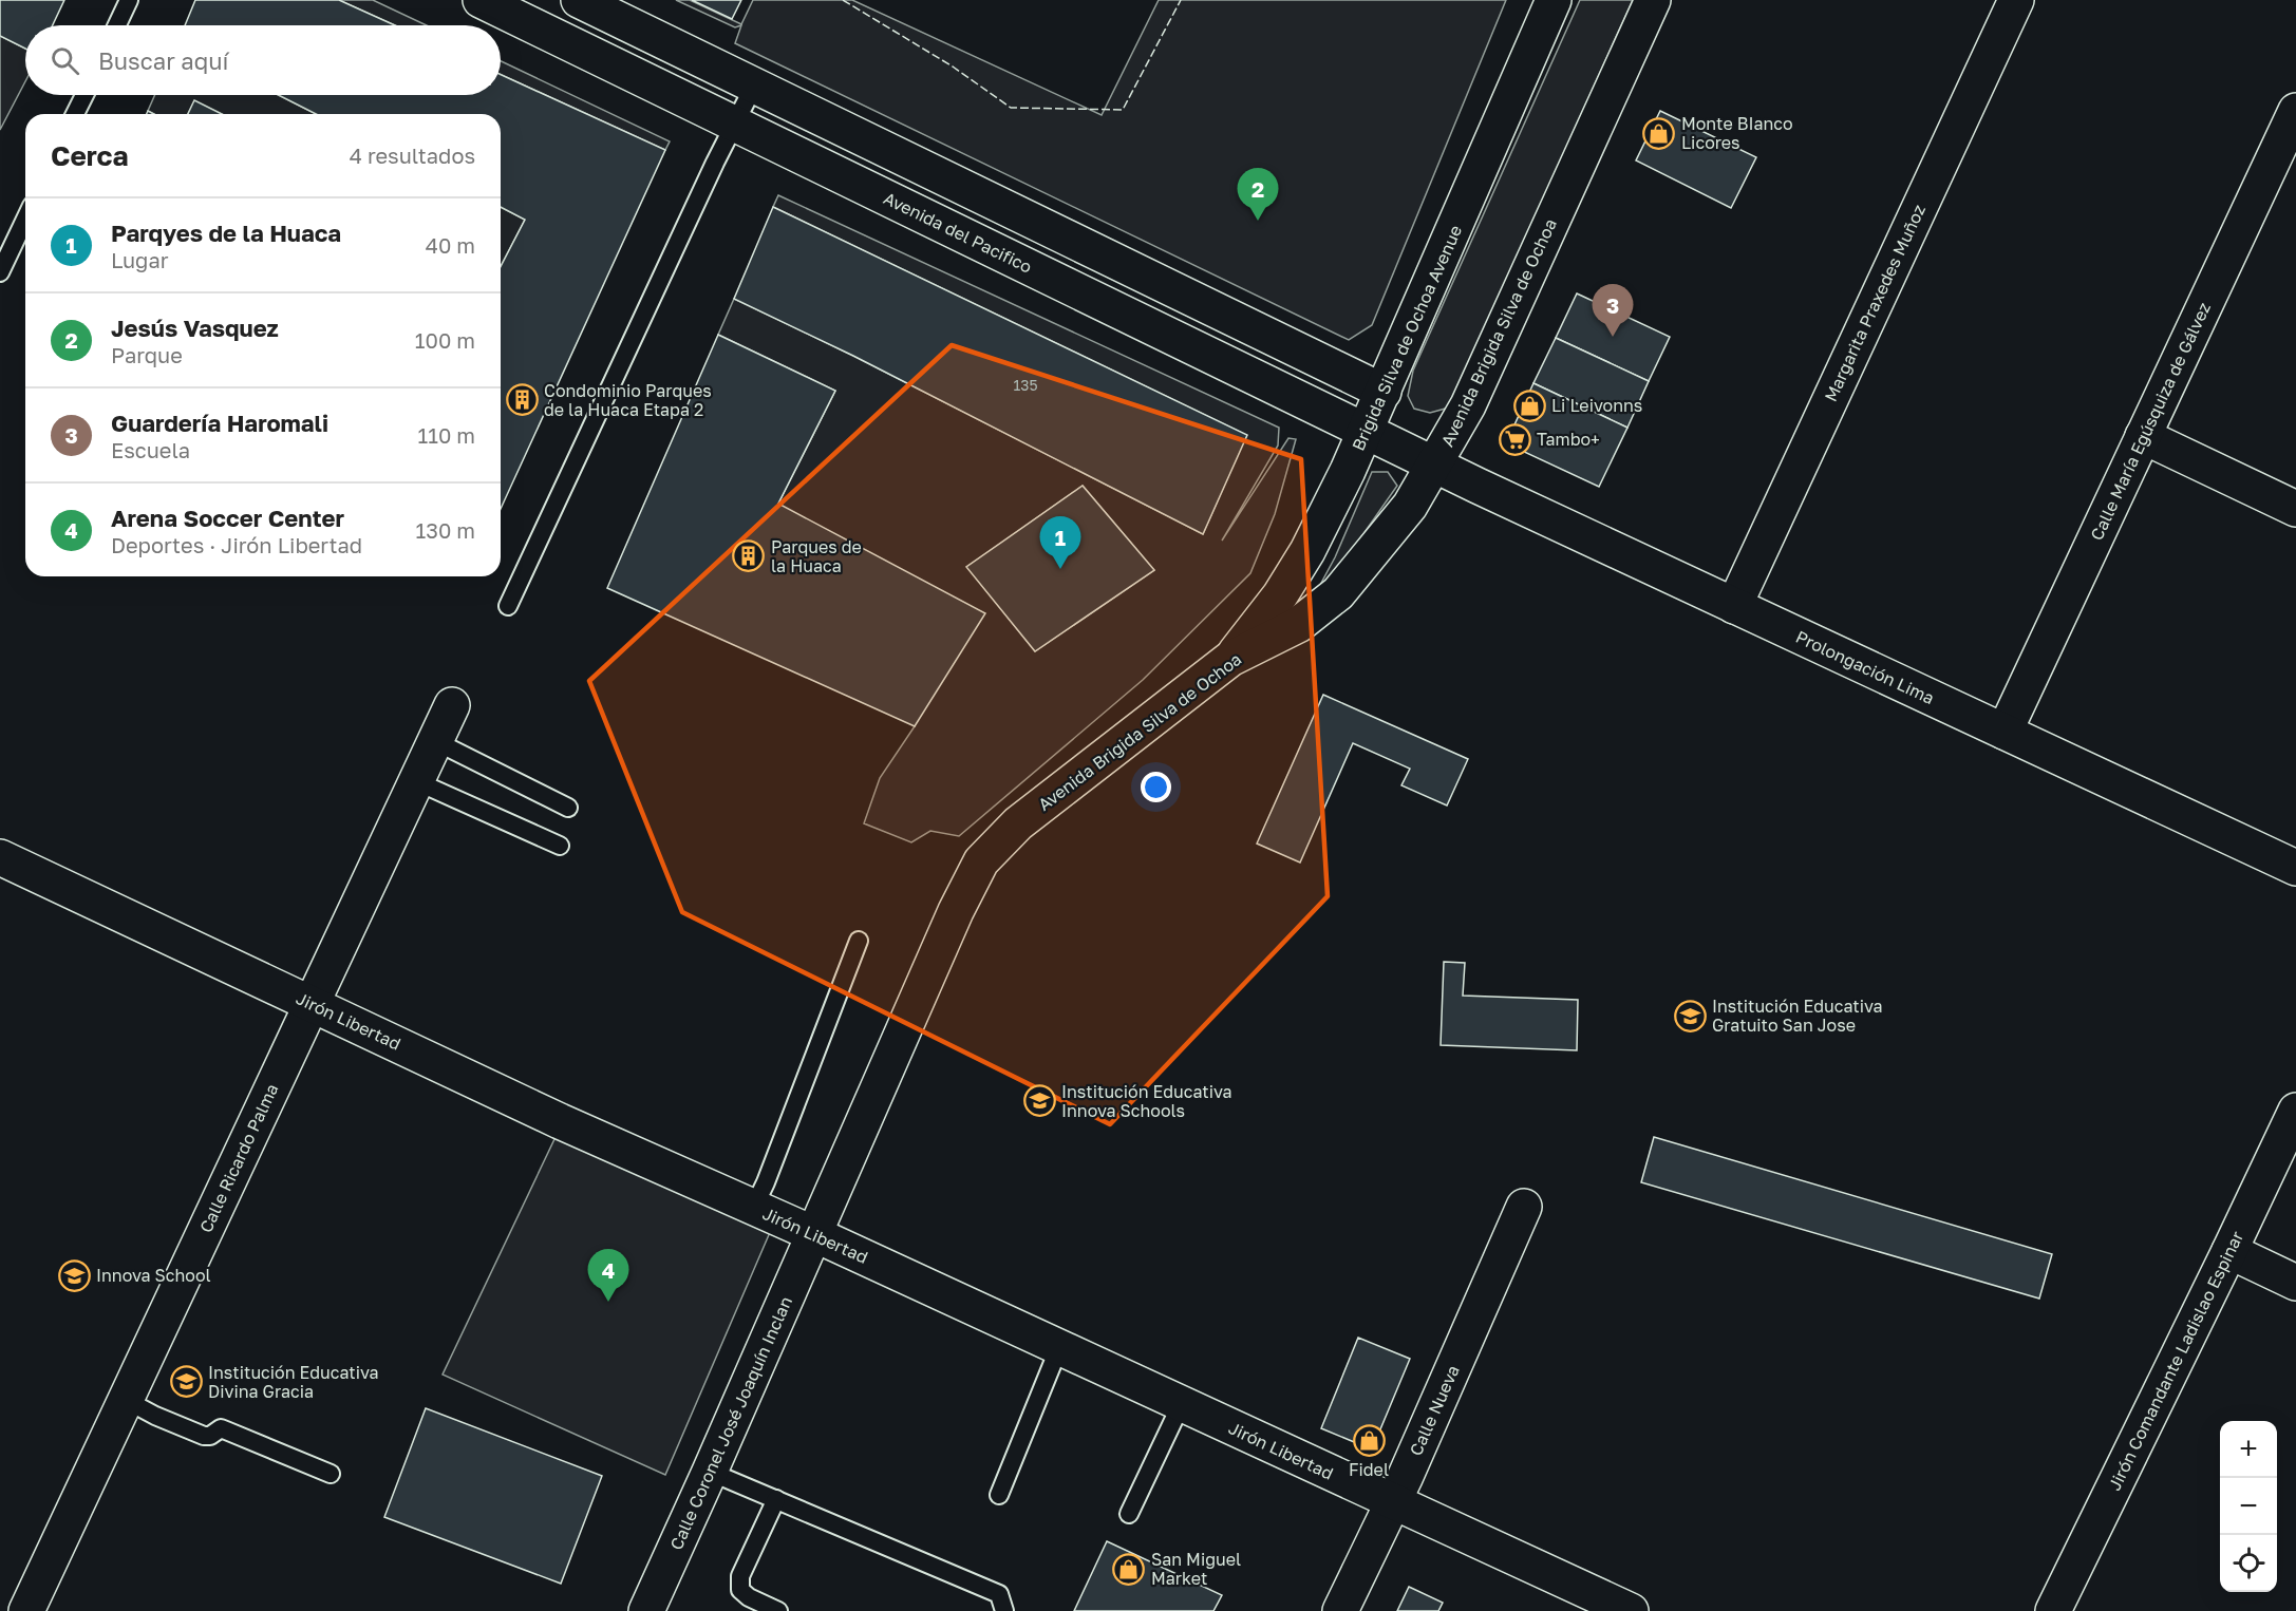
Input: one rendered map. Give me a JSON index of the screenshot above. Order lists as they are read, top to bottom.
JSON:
{
  "streets": {
    "street": [
      "Avenida del Pacifico",
      "Margarita Praxedes Muñoz",
      "Avenida Brigida Silva de Ochoa",
      "Brigida Silva de Ochoa Avenue",
      "Calle María Egúsquiza de Gálvez",
      "Prolongación Lima",
      "Jirón Libertad",
      "Calle Ricardo Palma",
      "Jirón Comandante Ladislao Espinar",
      "Calle Nueva",
      "Calle Coronel José Joaquín Inclan"
    ]
  },
  "crossings": [
    ["Avenida del Pacifico", "Avenida Brigida Silva de Ochoa"],
    ["Avenida del Pacifico", "Brigida Silva de Ochoa Avenue"],
    ["Avenida del Pacifico", "Prolongación Lima"],
    ["Margarita Praxedes Muñoz", "Prolongación Lima"],
    ["Avenida Brigida Silva de Ochoa", "Brigida Silva de Ochoa Avenue"],
    ["Avenida Brigida Silva de Ochoa", "Prolongación Lima"],
    ["Avenida Brigida Silva de Ochoa", "Jirón Libertad"],
    ["Avenida Brigida Silva de Ochoa", "Calle Coronel José Joaquín Inclan"],
    ["Calle María Egúsquiza de Gálvez", "Prolongación Lima"],
    ["Jirón Libertad", "Calle Ricardo Palma"],
    ["Jirón Libertad", "Calle Nueva"],
    ["Jirón Libertad", "Calle Coronel José Joaquín Inclan"]
  ],
  "places": {
    "shop": [
      "Monte BIanco Licores",
      "Li Leivonns",
      "Fidel",
      "San Miguel Market"
    ],
    "building": ["Condominio Parques de la Huaca Etapa 2", "Parques de la Huaca"],
    "supermarket": ["Tambo+"],
    "school or university": [
      "Institución Educativa Gratuito San Jose",
      "Institución Educativa Innova Schools",
      "Innova School",
      "Institución Educativa Divina Gracia"
    ]
  },
  "house_numbers": ["135"],
  "page": {
    "search": "Buscar aquí",
    "heading": ["Cerca", "4 resultados"],
    "pins": [
      "2",
      "3",
      "1",
      "4"
    ],
    "list": [
      {
        "mark": "1",
        "name": "Parqyes de la Huaca",
        "note": "Lugar",
        "value": "40 m"
      },
      {
        "mark": "2",
        "name": "Jesús Vasquez",
        "note": "Parque",
        "value": "100 m"
      },
      {
        "mark": "3",
        "name": "Guardería Haromali",
        "note": "Escuela",
        "value": "110 m"
      },
      {
        "mark": "4",
        "name": "Arena Soccer Center",
        "note": "Deportes · Jirón Libertad",
        "value": "130 m"
      }
    ],
    "map_buttons": ["+", "−"]
  }
}
